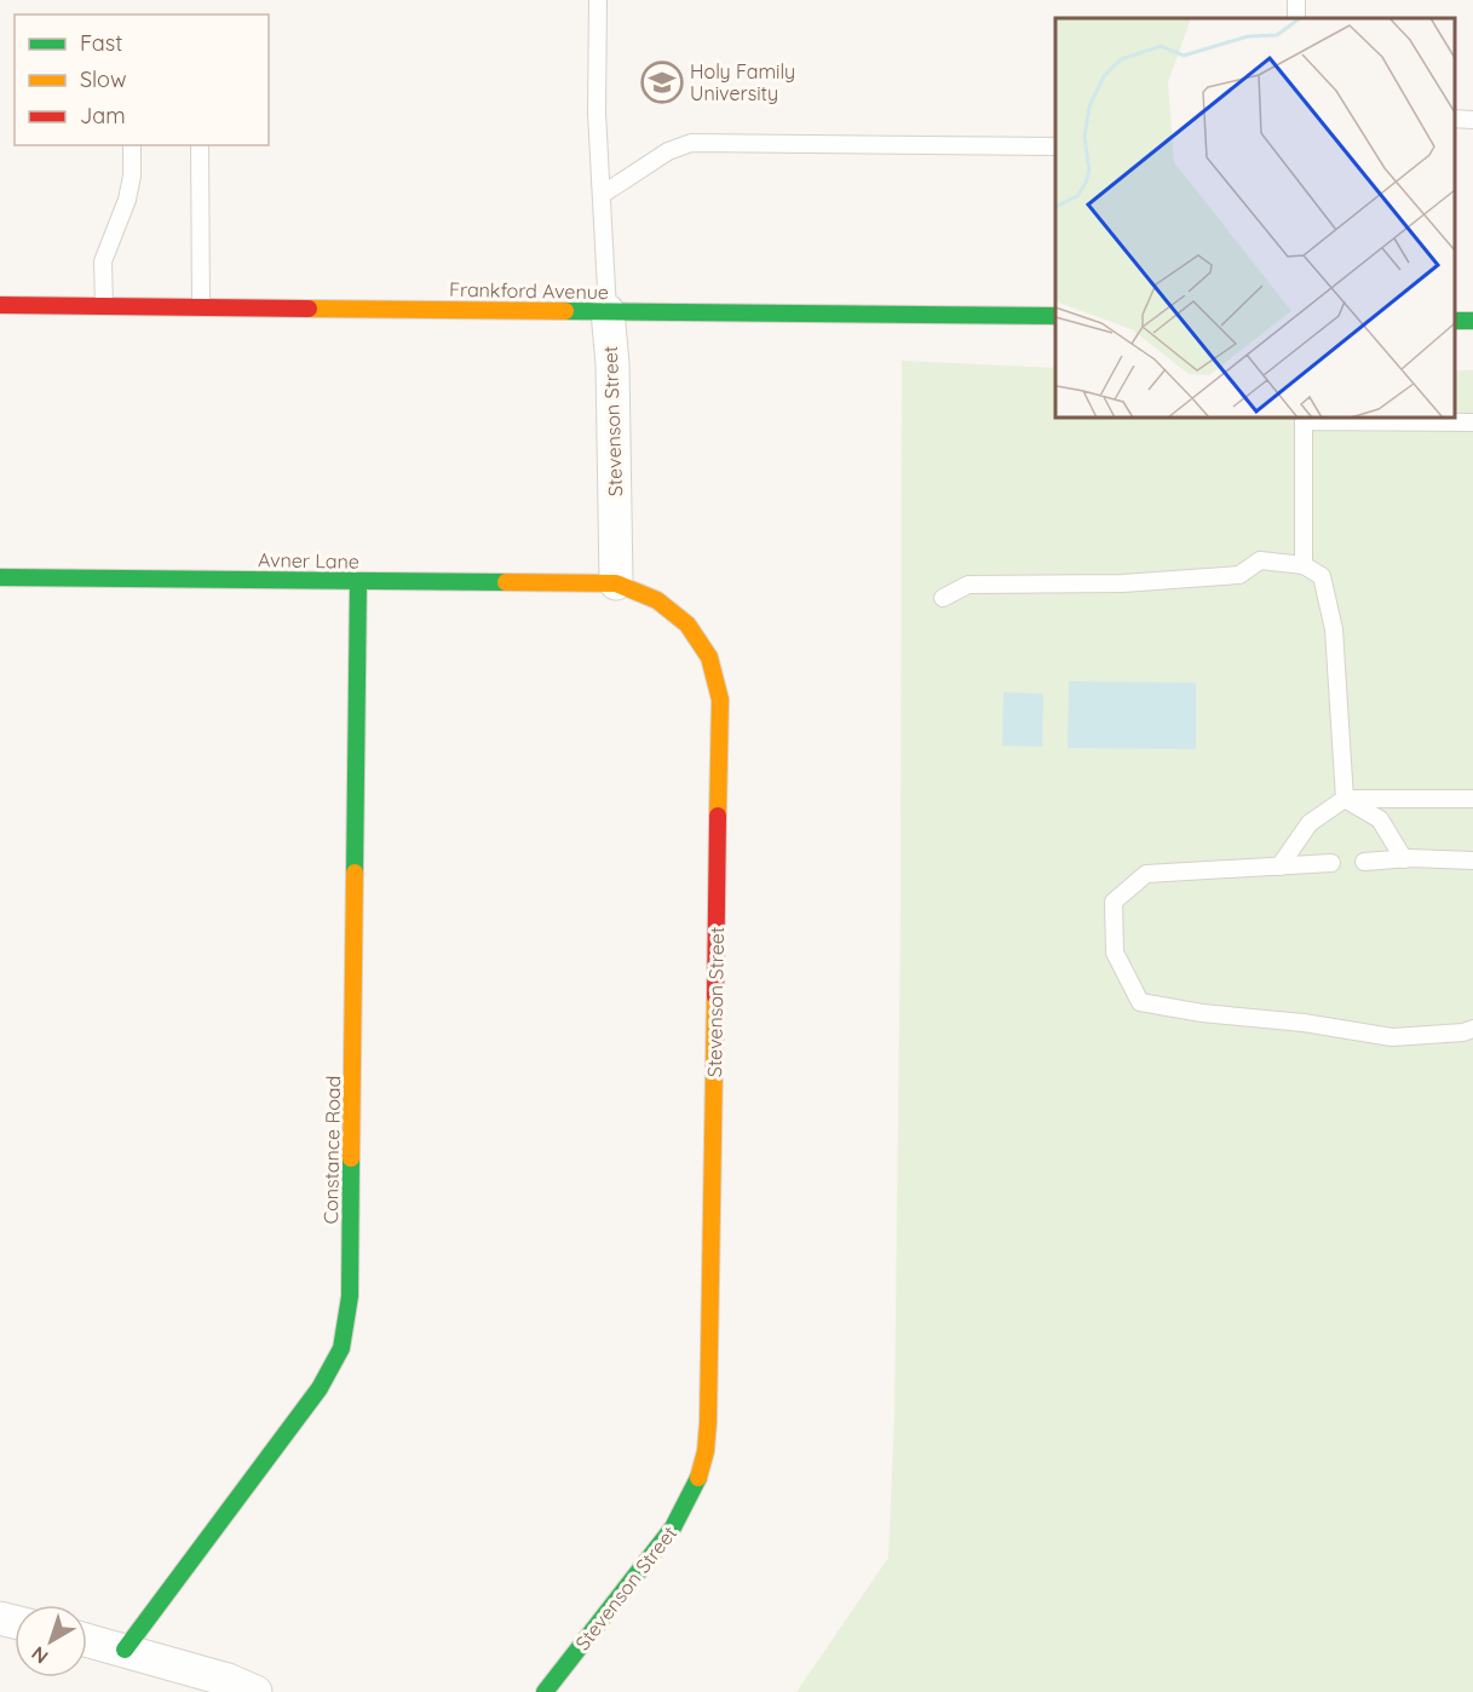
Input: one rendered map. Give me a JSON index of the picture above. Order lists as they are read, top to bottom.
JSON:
{
  "streets": {
    "street": [
      "Frankford Avenue",
      "Stevenson Street",
      "Avner Lane",
      "Constance Road"
    ]
  },
  "crossings": [
    ["Frankford Avenue", "Stevenson Street"],
    ["Stevenson Street", "Avner Lane"],
    ["Avner Lane", "Constance Road"]
  ],
  "places": {
    "school or university": ["Holy Family University"]
  },
  "legend": ["Fast", "Slow", "Jam"],
  "north": "bottom left"
}
